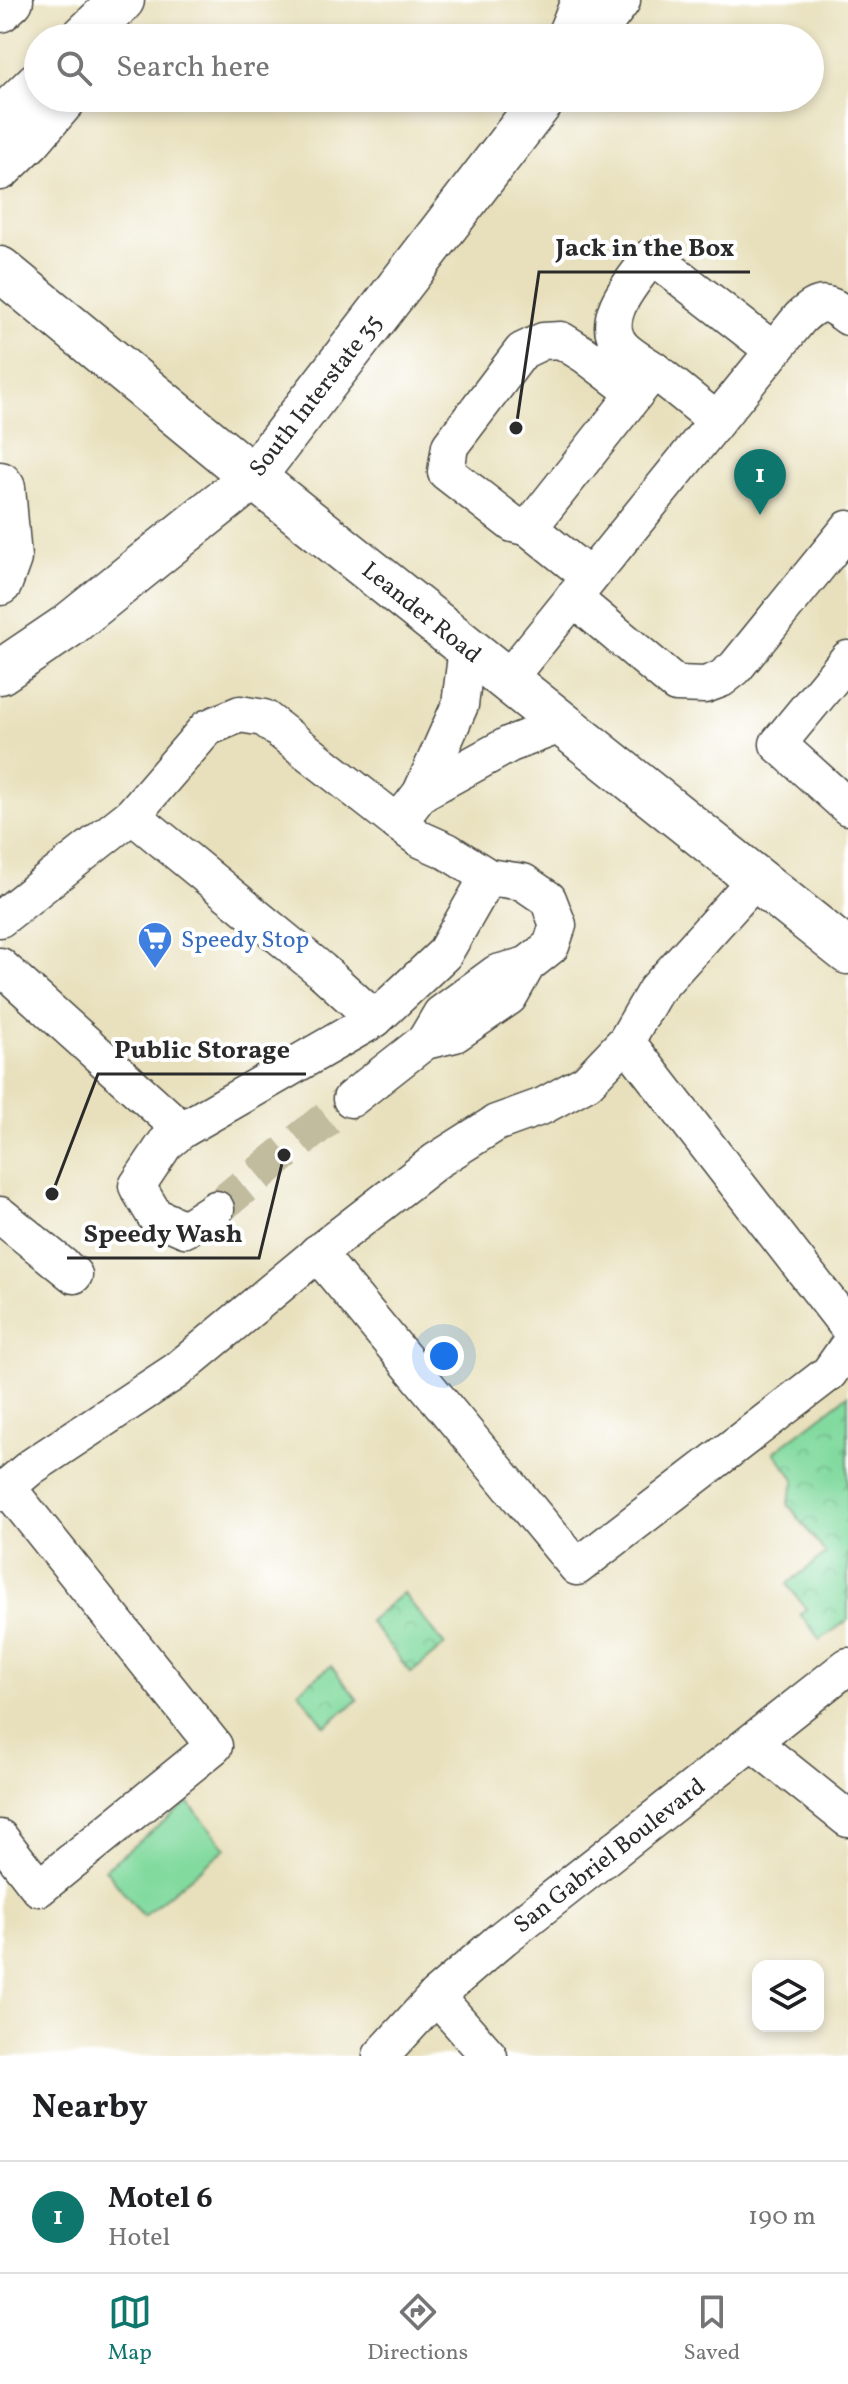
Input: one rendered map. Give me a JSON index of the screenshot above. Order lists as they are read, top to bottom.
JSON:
{
  "streets": {
    "main road": ["South Interstate 35", "Leander Road"],
    "street": ["San Gabriel Boulevard"]
  },
  "crossings": [
    ["South Interstate 35", "Leander Road"]
  ],
  "places": {
    "other": ["Jack in the Box", "Speedy Wash", "Public Storage"],
    "supermarket": ["Speedy Stop"]
  },
  "page": {
    "search": "Search here",
    "pins": "1",
    "heading": "Nearby",
    "list": [
      {
        "mark": "1",
        "name": "Motel 6",
        "note": "Hotel",
        "value": "190 m"
      }
    ],
    "nav": ["Map", "Directions", "Saved"]
  }
}
